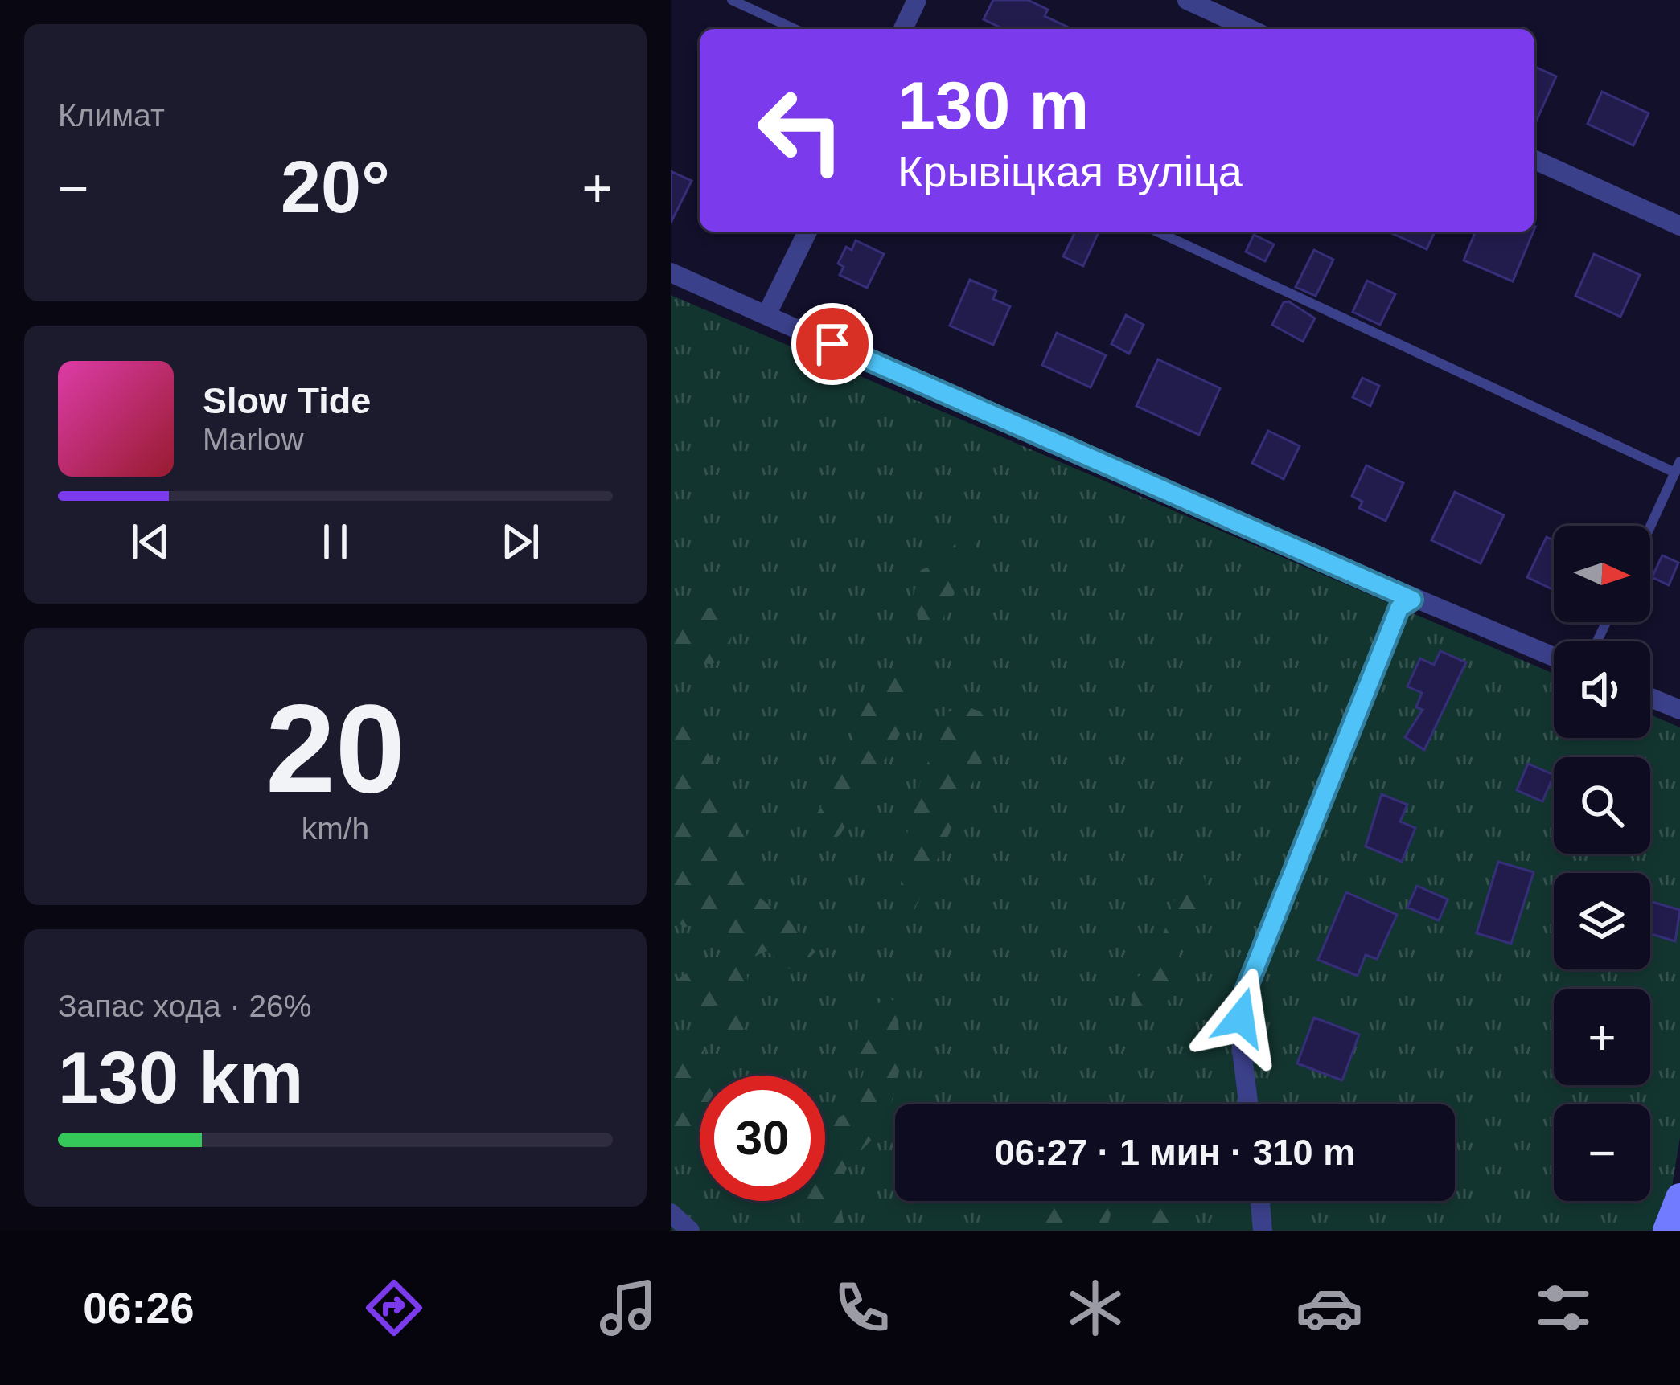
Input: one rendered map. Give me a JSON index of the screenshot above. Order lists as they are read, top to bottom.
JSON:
{
  "north": "right",
  "page": {
    "tile": [
      "Климат",
      ["20", "km/h"],
      ["Запас хода · 26%", "130 km"]
    ],
    "turn": ["130 m", "Крывіцкая вуліца"],
    "heat": ["−", "20°", "+"],
    "song": ["Slow Tide", "Marlow"],
    "map_buttons": ["+", "−"],
    "limit": "30",
    "trip": "06:27 · 1 мин · 310 m",
    "tabs": "06:26"
  }
}
